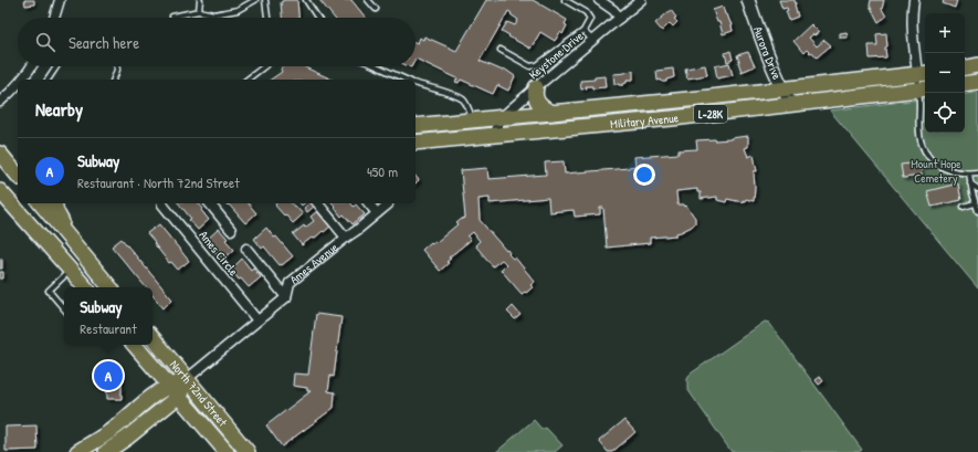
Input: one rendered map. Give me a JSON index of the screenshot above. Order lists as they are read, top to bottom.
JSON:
{
  "streets": {
    "main road": [
      "L-28K",
      "Military Avenue",
      "Ames Avenue",
      "North 72nd Street"
    ],
    "street": ["Aurora Drive", "Keystone Drive", "Ames Circle"]
  },
  "crossings": [
    ["Aurora Drive", "Military Avenue"],
    ["Keystone Drive", "Military Avenue"],
    ["Ames Circle", "Ames Avenue"],
    ["Ames Avenue", "North 72nd Street"]
  ],
  "parks": ["Mount Hope Cemetery"],
  "page": {
    "map_buttons": ["+", "−"],
    "search": "Search here",
    "heading": "Nearby",
    "list": [
      {
        "mark": "A",
        "name": "Subway",
        "note": "Restaurant · North 72nd Street",
        "value": "450 m"
      }
    ],
    "popup": ["Subway", "Restaurant"],
    "pins": "A"
  }
}
